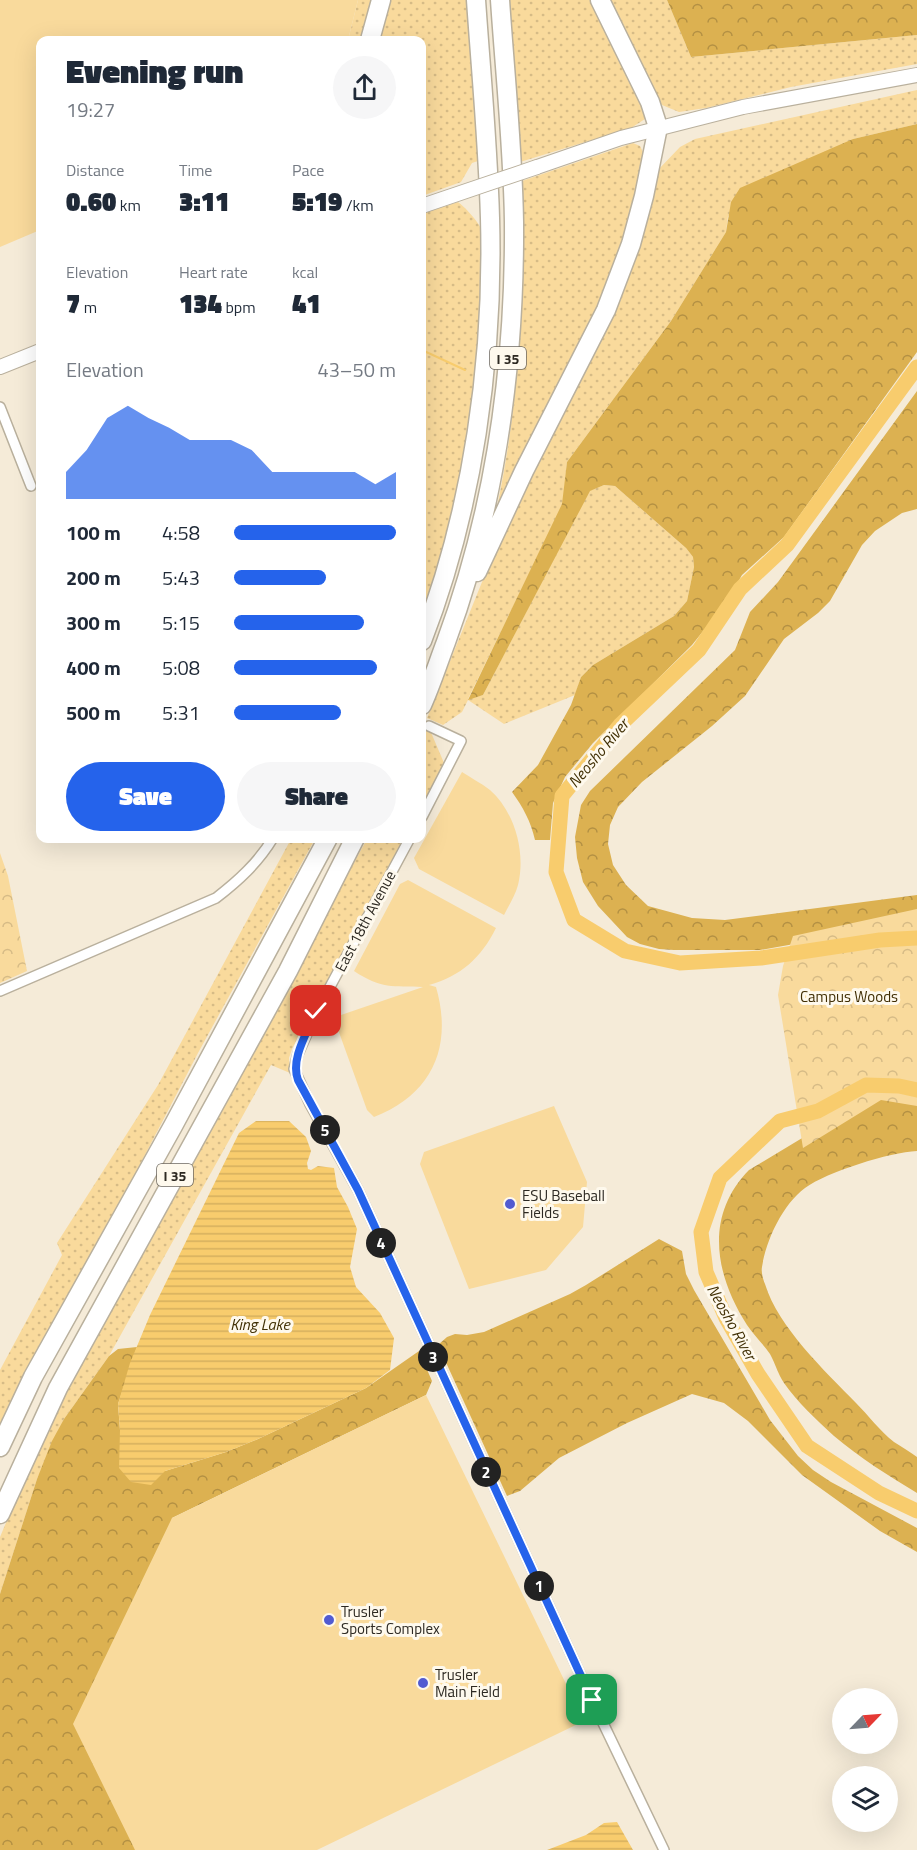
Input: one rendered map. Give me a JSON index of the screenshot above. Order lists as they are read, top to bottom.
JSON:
{
  "streets": {
    "highway": ["I 35"],
    "street": ["East 18th Avenue"]
  },
  "water": ["Neosho River", "King Lake"],
  "parks": ["Campus Woods"],
  "places": ["ESU Baseball Fields", "Trusler Sports Complex", "Trusler Main Field"],
  "north": "top right",
  "page": {
    "heading": ["Evening run", "19:27"],
    "stats": [
      ["Distance", "0.60 km"],
      ["Time", "3:11"],
      ["Pace", "5:19 /km"],
      ["Elevation", "7 m"],
      ["Heart rate", "134 bpm"],
      ["kcal", "41"]
    ],
    "chart": ["Elevation", "43–50 m"],
    "list": [
      {
        "name": "100 m",
        "note": "4:58"
      },
      {
        "name": "200 m",
        "note": "5:43"
      },
      {
        "name": "300 m",
        "note": "5:15"
      },
      {
        "name": "400 m",
        "note": "5:08"
      },
      {
        "name": "500 m",
        "note": "5:31"
      }
    ],
    "buttons": ["Save", "Share"],
    "pins": [
      "5",
      "4",
      "3",
      "2",
      "1"
    ]
  }
}
